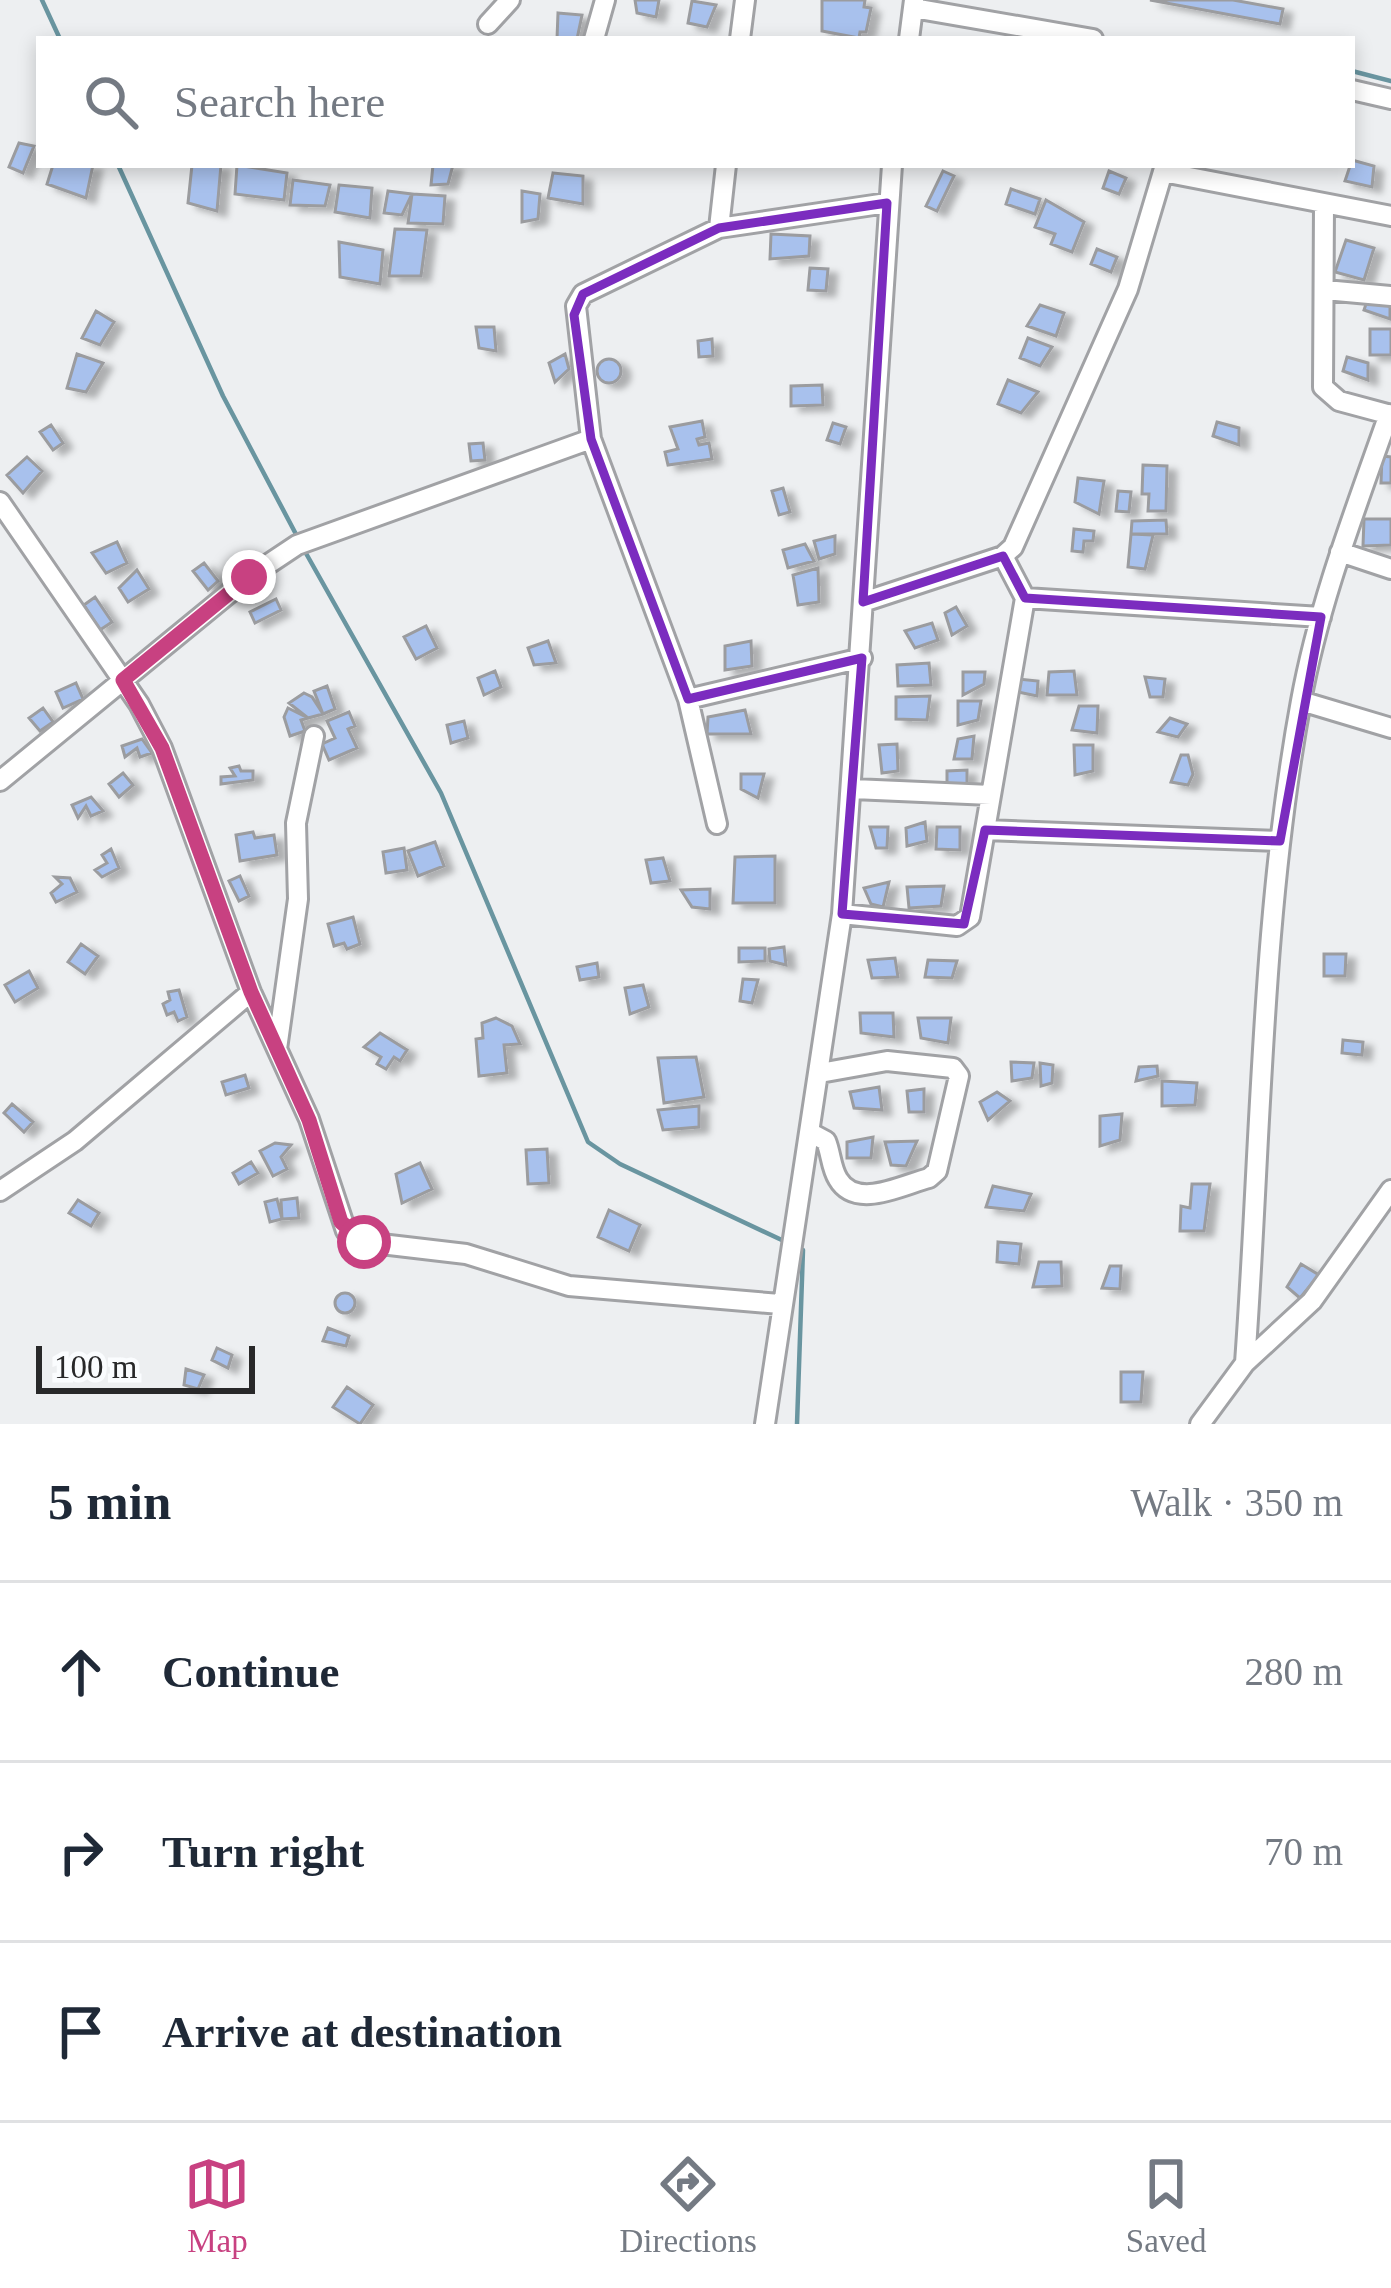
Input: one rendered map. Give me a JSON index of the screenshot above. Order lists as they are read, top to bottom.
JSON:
{
  "scale_bar": "100 m",
  "page": {
    "search": "Search here",
    "scale": "100 m",
    "heading": ["5 min", "Walk · 350 m"],
    "list": [
      ["Continue", "280 m"],
      ["Turn right", "70 m"],
      "Arrive at destination"
    ],
    "nav": ["Map", "Directions", "Saved"]
  }
}
